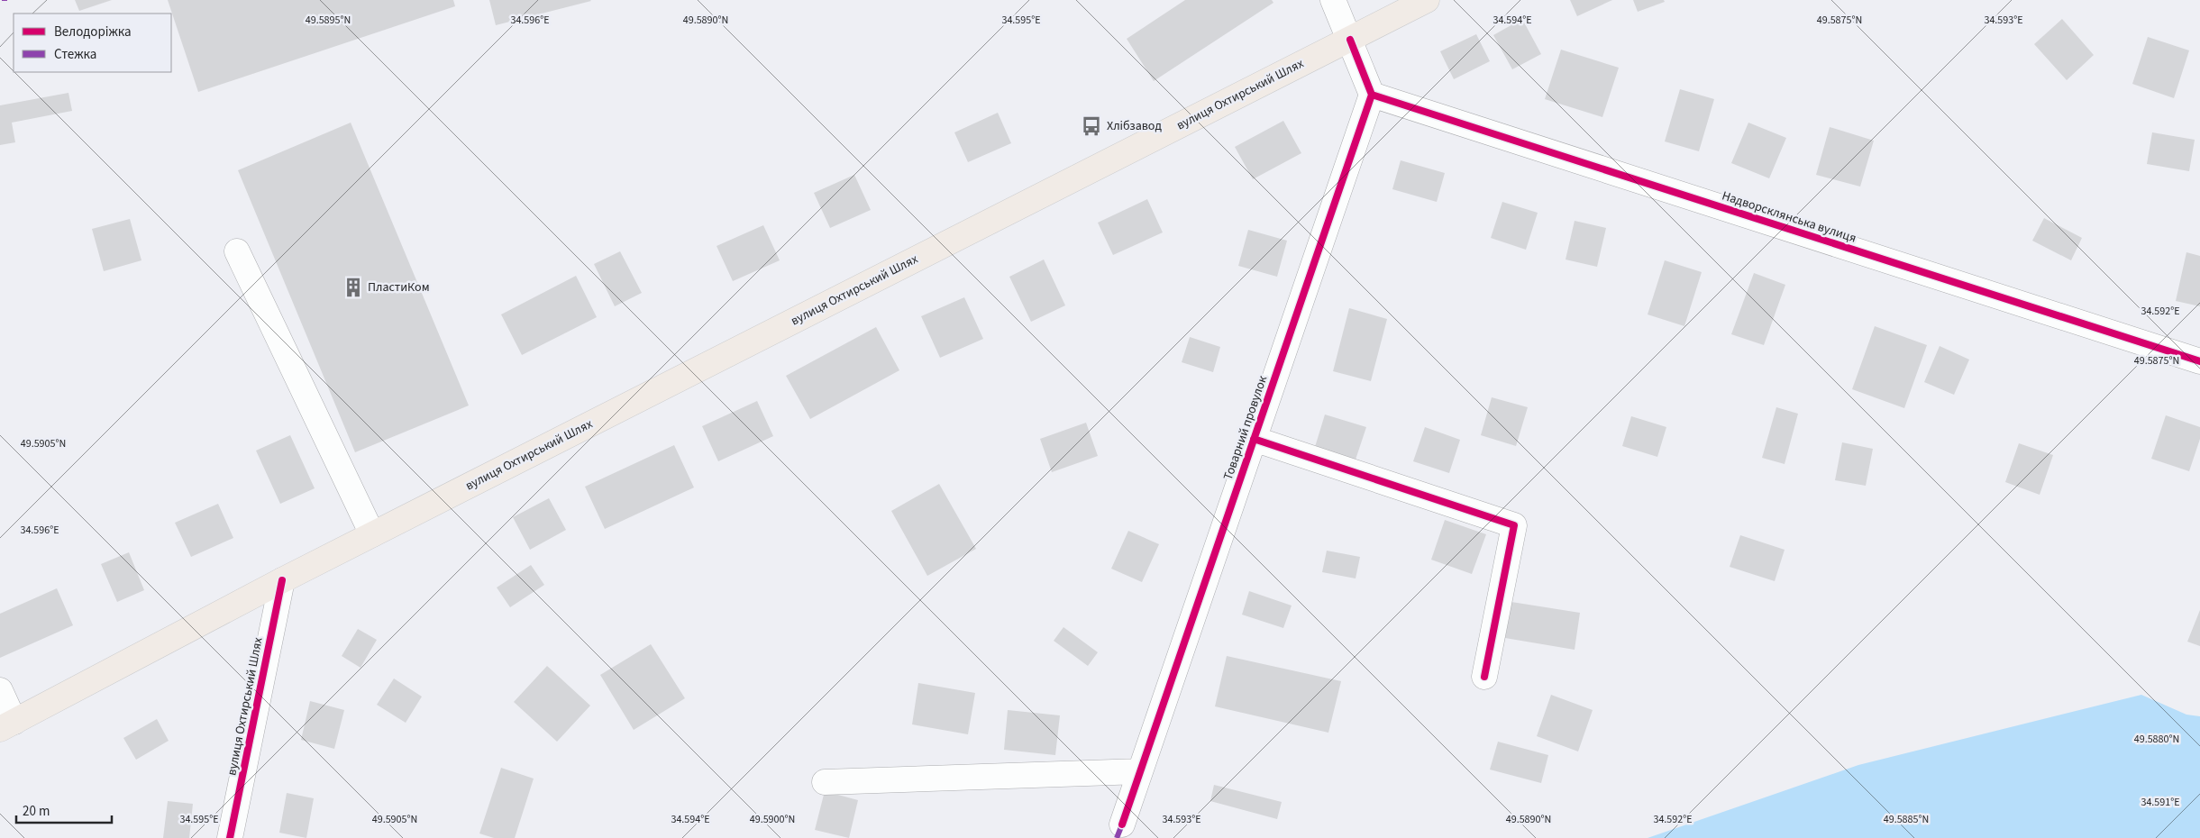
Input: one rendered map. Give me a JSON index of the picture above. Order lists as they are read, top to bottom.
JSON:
{
  "streets": {
    "main road": ["вулиця Охтирський Шлях"],
    "street": ["Надворсклянська вулиця", "Товарний провулок"]
  },
  "crossings": [
    ["Надворсклянська вулиця", "Товарний провулок"]
  ],
  "places": {
    "bus stop": ["Хлібзавод"],
    "building": ["ПластиКом"]
  },
  "legend": ["Велодоріжка", "Стежка"],
  "scale_bar": "20 m",
  "coordinates": [
    "49.5895°N",
    "34.596°E",
    "49.5890°N",
    "34.595°E",
    "34.594°E",
    "49.5875°N",
    "34.593°E",
    "34.592°E",
    "49.5905°N",
    "49.5880°N",
    "34.591°E",
    "49.5900°N",
    "49.5885°N"
  ]
}
